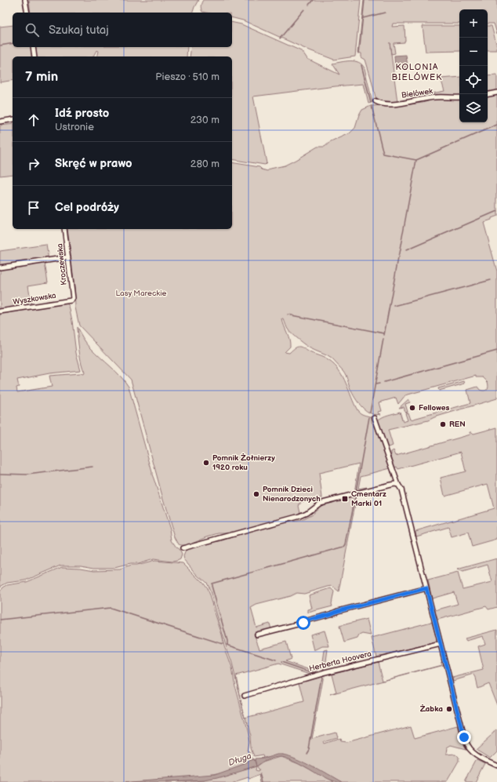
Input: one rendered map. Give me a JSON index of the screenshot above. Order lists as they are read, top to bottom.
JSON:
{
  "streets": {
    "street": [
      "Bielówek",
      "Kroczewska",
      "Wyszkowska",
      "Herberta Hoovera"
    ]
  },
  "crossings": [
    ["Kroczewska", "Wyszkowska"]
  ],
  "districts": ["KOLONIA BIELÓWEK"],
  "water": ["Długa"],
  "parks": ["Lasy Mareckie"],
  "places": {
    "other": [
      "Fellowes",
      "REN",
      "Pomnik Żołnierzy 1920 roku",
      "Pomnik Dzieci Nienarodzonych",
      "Żabka"
    ],
    "transit": ["Cmentarz Marki 01"]
  },
  "page": {
    "map_buttons": ["+", "−"],
    "search": "Szukaj tutaj",
    "heading": ["7 min", "Pieszo · 510 m"],
    "list": [
      ["Idź prosto", "Ustronie", "230 m"],
      ["Skręć w prawo", "280 m"],
      "Cel podróży"
    ]
  }
}
